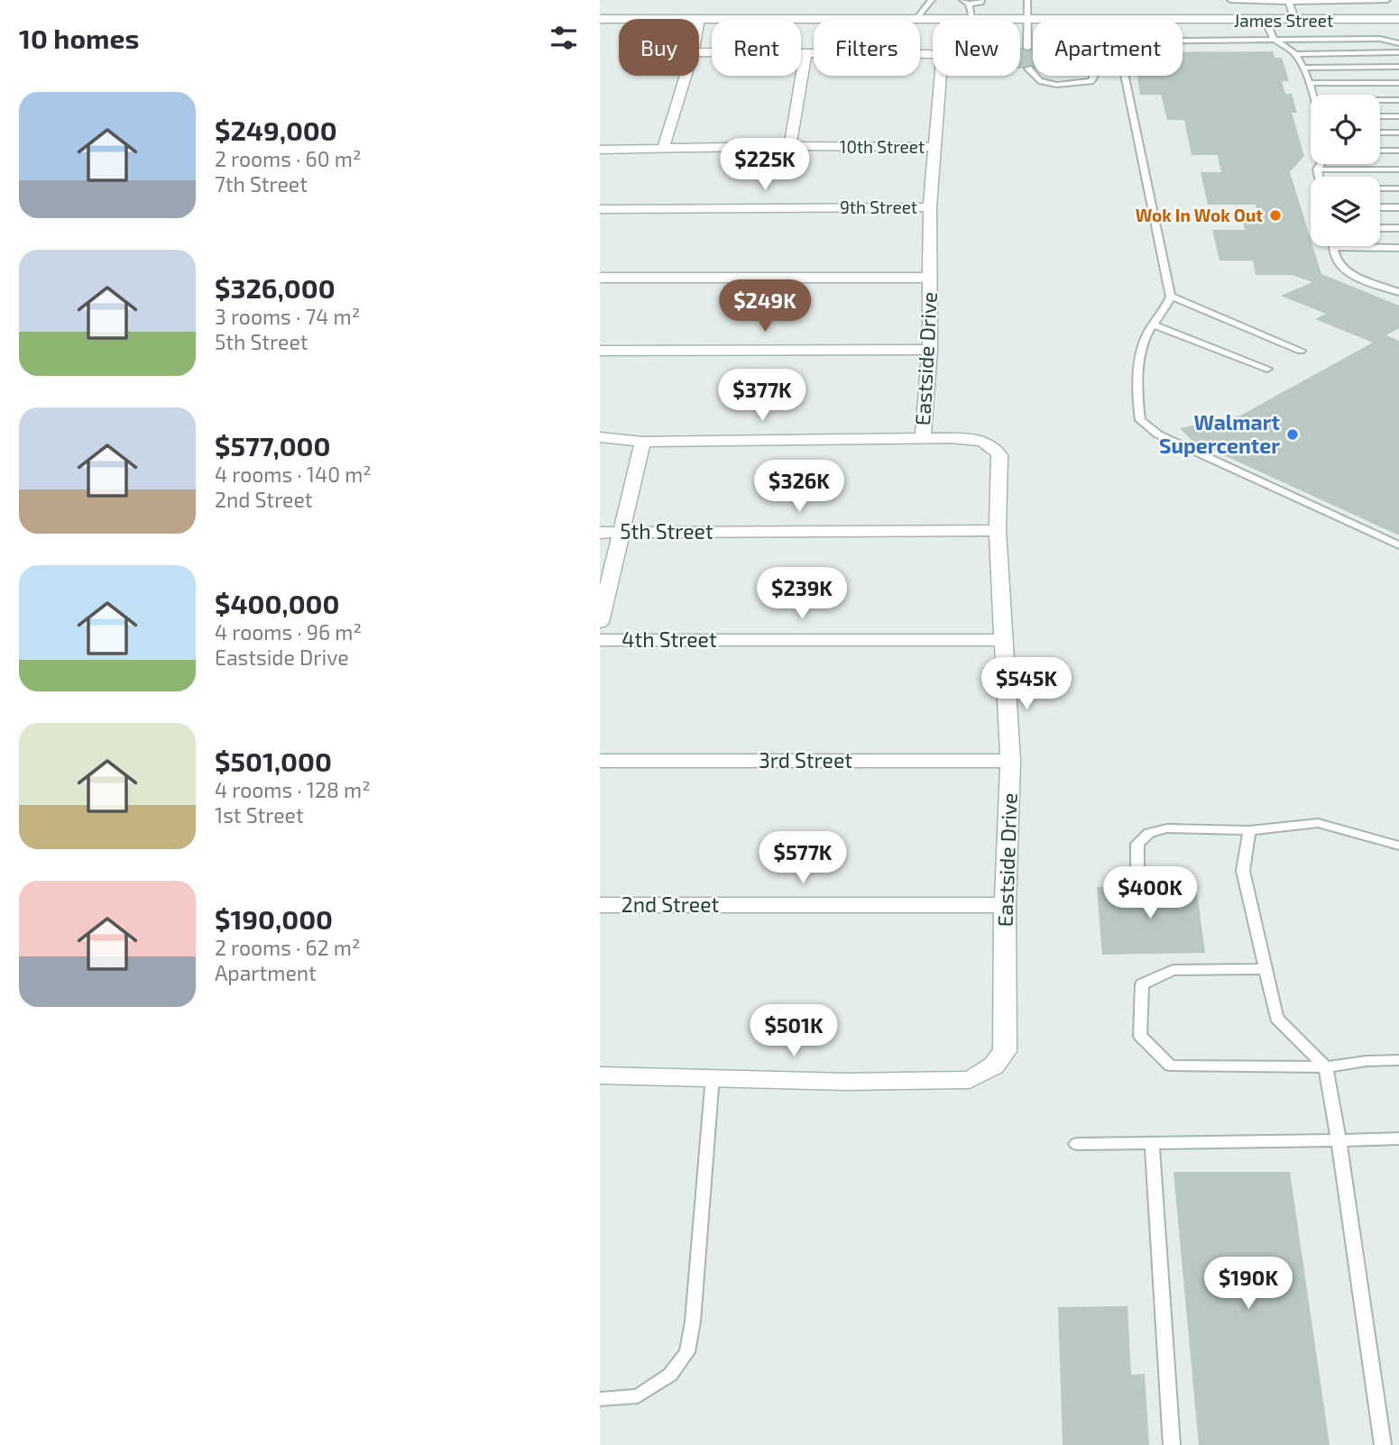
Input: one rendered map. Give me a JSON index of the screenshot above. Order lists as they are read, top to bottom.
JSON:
{
  "streets": {
    "street": [
      "James Street",
      "10th Street",
      "9th Street",
      "Eastside Drive",
      "5th Street",
      "4th Street",
      "3rd Street",
      "2nd Street"
    ]
  },
  "crossings": [
    ["10th Street", "Eastside Drive"],
    ["9th Street", "Eastside Drive"],
    ["Eastside Drive", "5th Street"],
    ["Eastside Drive", "4th Street"],
    ["Eastside Drive", "3rd Street"],
    ["Eastside Drive", "2nd Street"]
  ],
  "places": ["Wok In Wok Out", "Walmart Supercenter"],
  "page": {
    "heading": "10 homes",
    "chip": [
      "Buy",
      "Rent",
      "Filters",
      "New",
      "Apartment"
    ],
    "list": [
      {
        "name": "$249,000",
        "note": "2 rooms · 60 m² · 7th Street"
      },
      {
        "name": "$326,000",
        "note": "3 rooms · 74 m² · 5th Street"
      },
      {
        "name": "$577,000",
        "note": "4 rooms · 140 m² · 2nd Street"
      },
      {
        "name": "$400,000",
        "note": "4 rooms · 96 m² · Eastside Drive"
      },
      {
        "name": "$501,000",
        "note": "4 rooms · 128 m² · 1st Street"
      },
      {
        "name": "$190,000",
        "note": "2 rooms · 62 m² · Apartment"
      }
    ],
    "price": [
      "$225K",
      "$249K",
      "$377K",
      "$326K",
      "$239K",
      "$545K",
      "$577K",
      "$400K",
      "$501K",
      "$190K"
    ]
  }
}
